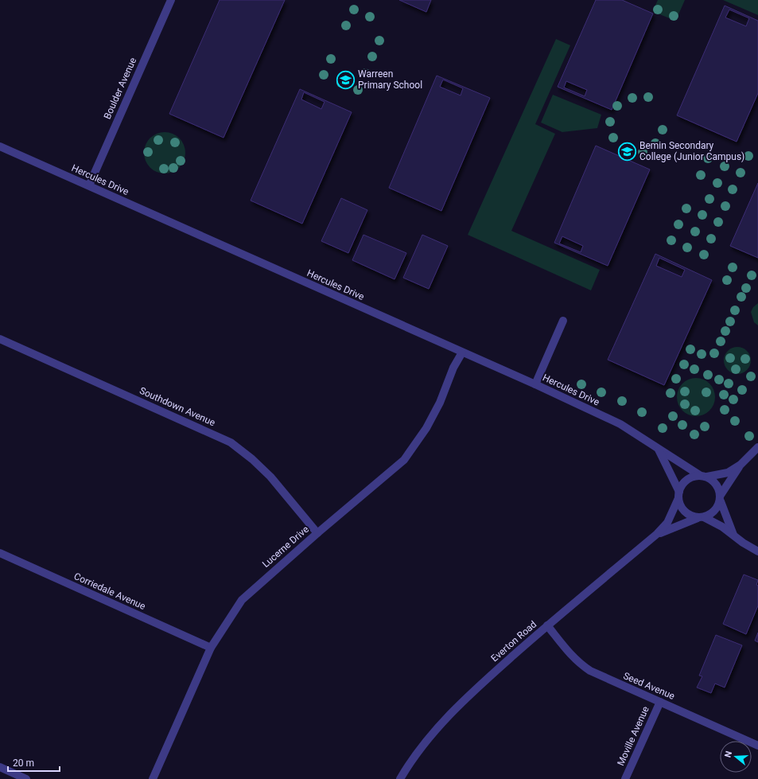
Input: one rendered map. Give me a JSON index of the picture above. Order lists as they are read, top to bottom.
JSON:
{
  "streets": {
    "street": [
      "Boulder Avenue",
      "Hercules Drive",
      "Southdown Avenue",
      "Lucerne Drive",
      "Corriedale Avenue",
      "Everton Road",
      "Seed Avenue",
      "Moville Avenue"
    ]
  },
  "crossings": [
    ["Boulder Avenue", "Hercules Drive"],
    ["Hercules Drive", "Lucerne Drive"],
    ["Hercules Drive", "Everton Road"],
    ["Southdown Avenue", "Lucerne Drive"],
    ["Lucerne Drive", "Corriedale Avenue"],
    ["Everton Road", "Seed Avenue"],
    ["Seed Avenue", "Moville Avenue"]
  ],
  "places": {
    "school or university": ["Warreen Primary School", "Bemin Secondary College (Junior Campus)"]
  },
  "scale_bar": "20 m",
  "north": "left"
}
